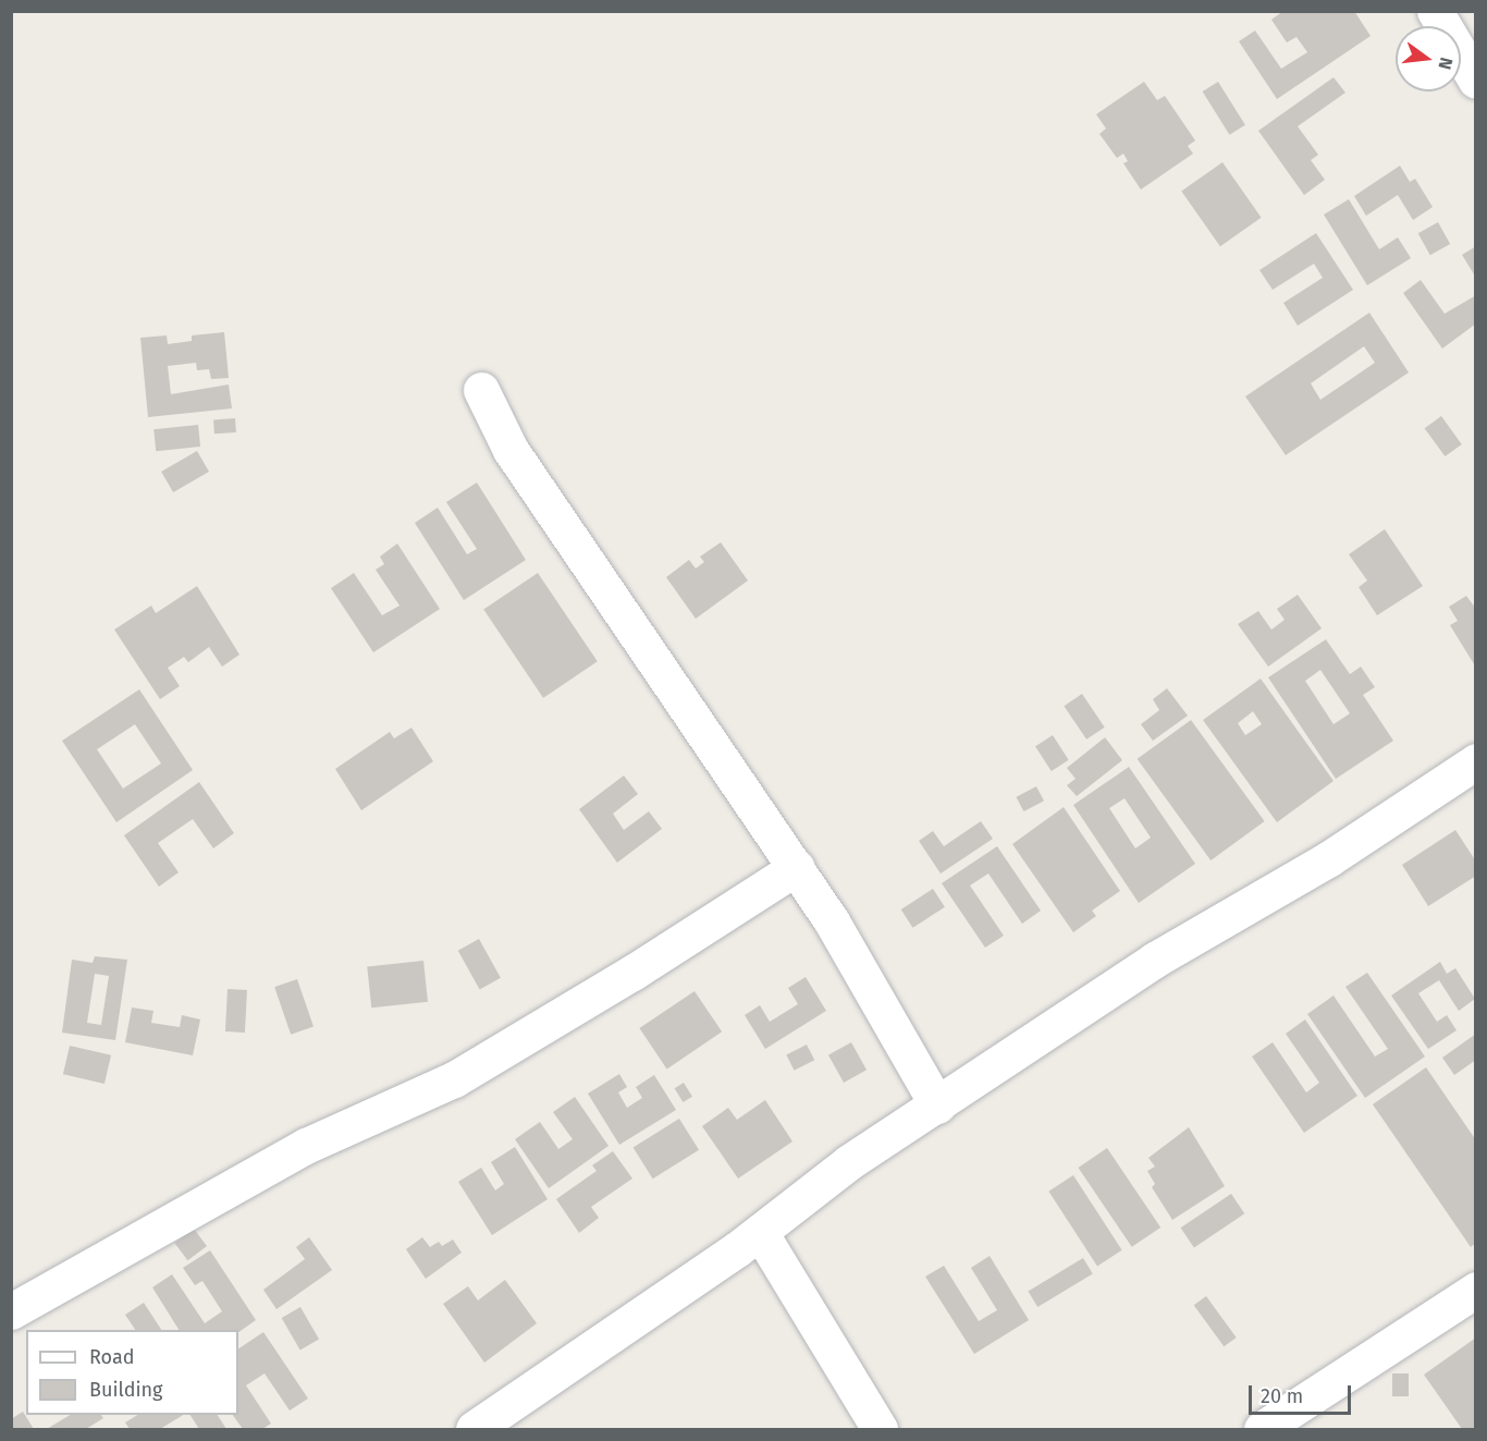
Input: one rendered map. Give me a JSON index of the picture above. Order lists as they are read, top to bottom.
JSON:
{
  "legend": ["Road", "Building"],
  "scale_bar": "20 m",
  "north": "right"
}
